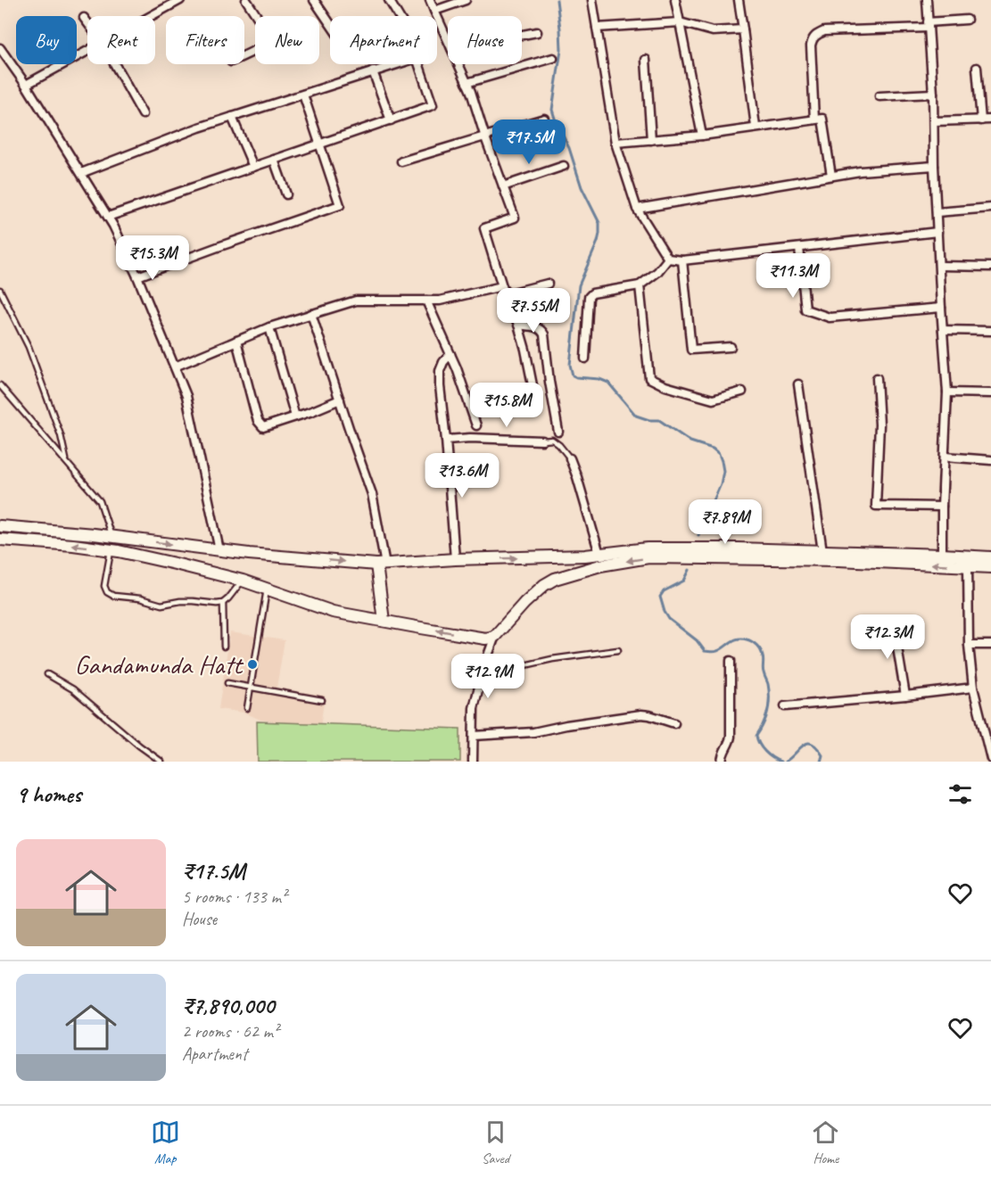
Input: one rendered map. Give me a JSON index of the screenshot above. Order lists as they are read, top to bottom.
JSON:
{
  "places": ["Gandamunda Hatt"],
  "page": {
    "chip": [
      "Buy",
      "Rent",
      "Filters",
      "New",
      "Apartment",
      "House"
    ],
    "price": [
      "₹17.5M",
      "₹15.3M",
      "₹11.3M",
      "₹7.55M",
      "₹15.8M",
      "₹13.6M",
      "₹7.89M",
      "₹12.3M",
      "₹12.9M"
    ],
    "heading": "9 homes",
    "list": [
      {
        "name": "₹17.5M",
        "note": "5 rooms · 133 m² · House"
      },
      {
        "name": "₹7,890,000",
        "note": "2 rooms · 62 m² · Apartment"
      }
    ],
    "tabs": ["Map", "Saved", "Home"]
  }
}
